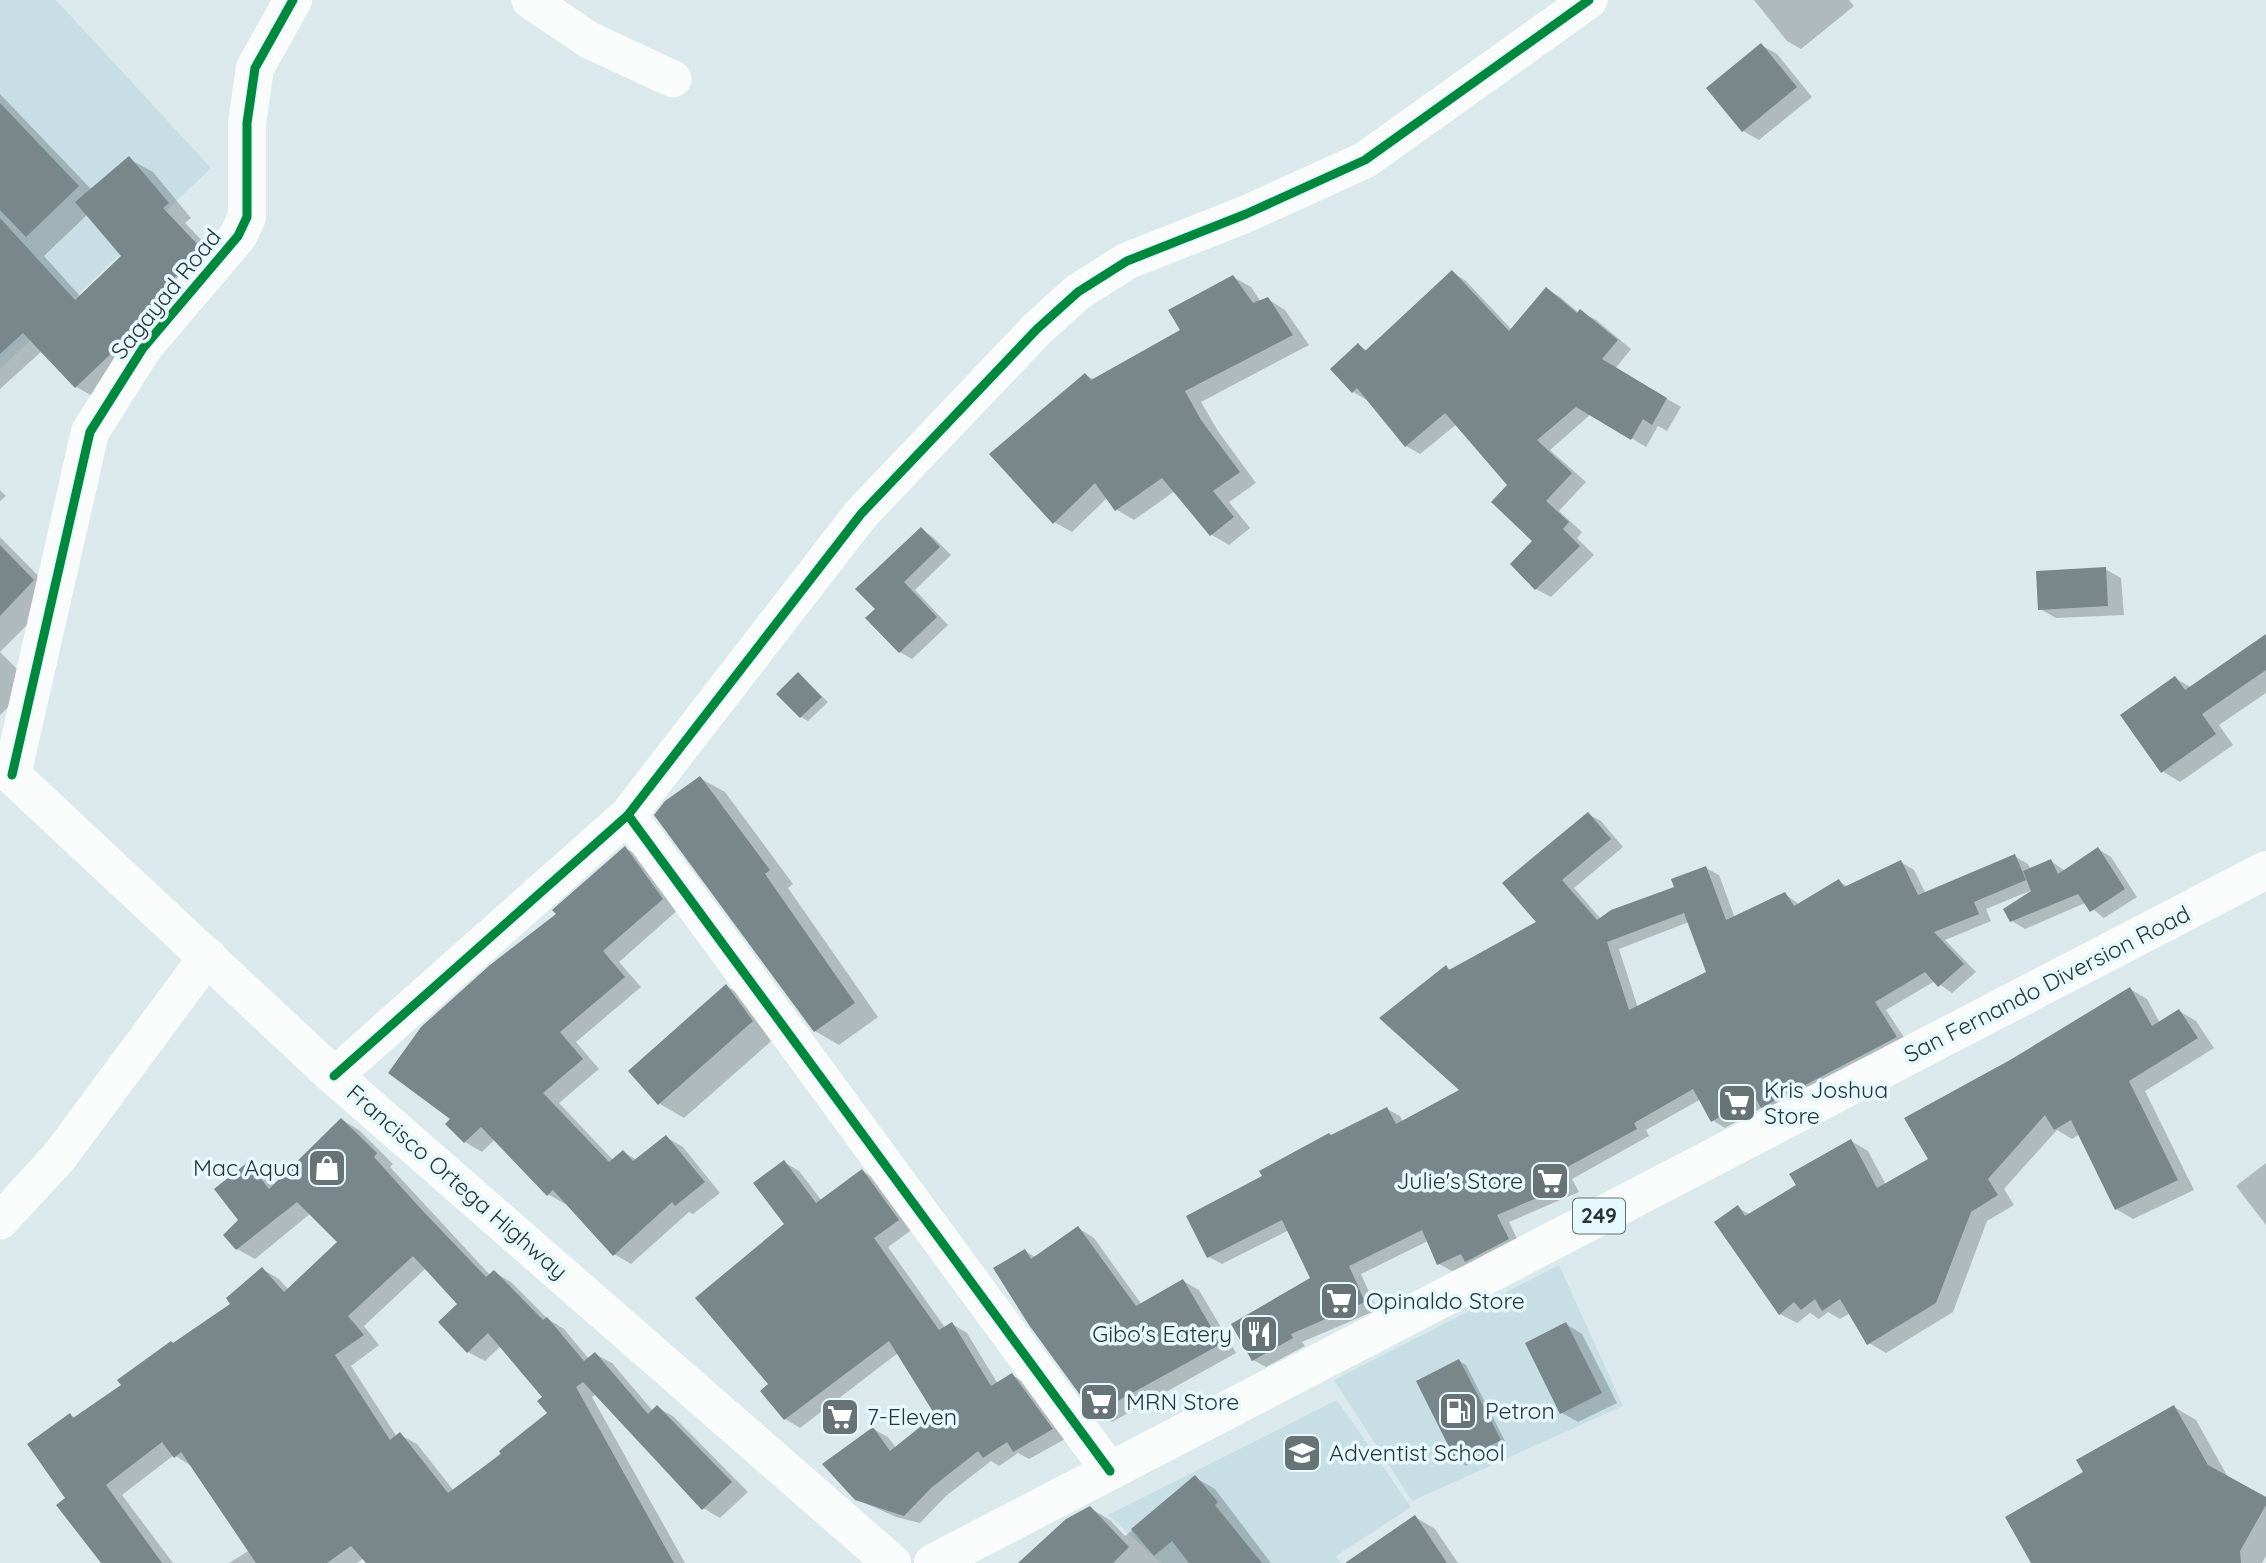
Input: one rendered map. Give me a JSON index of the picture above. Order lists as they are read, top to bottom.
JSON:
{
  "streets": {
    "main road": [
      "Sagayad Road",
      "San Fernando Diversion Road",
      "Francisco Ortega Highway",
      "249"
    ]
  },
  "crossings": [
    ["Sagayad Road", "Francisco Ortega Highway"]
  ],
  "places": {
    "supermarket": [
      "Kris Joshua Store",
      "Julie's Store",
      "Opinaldo Store",
      "MRN Store",
      "7-Eleven"
    ],
    "shop": ["Mac Aqua"],
    "restaurant": ["Gibo's Eatery"],
    "fuel station": ["Petron"],
    "school or university": ["Adventist School"]
  }
}
